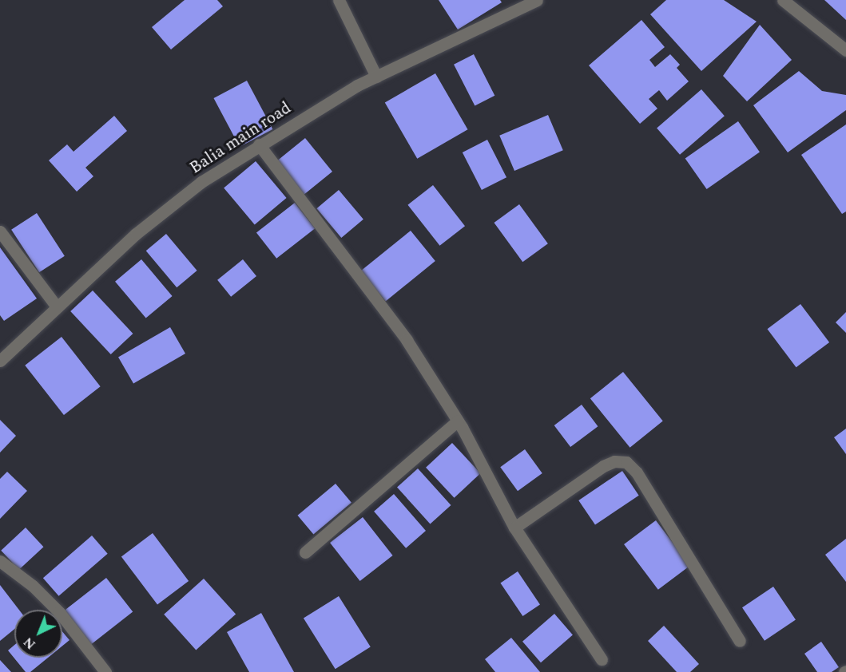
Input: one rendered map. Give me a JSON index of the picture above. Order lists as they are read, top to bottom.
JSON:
{
  "streets": {
    "street": ["Balia main road"]
  },
  "north": "bottom left"
}
